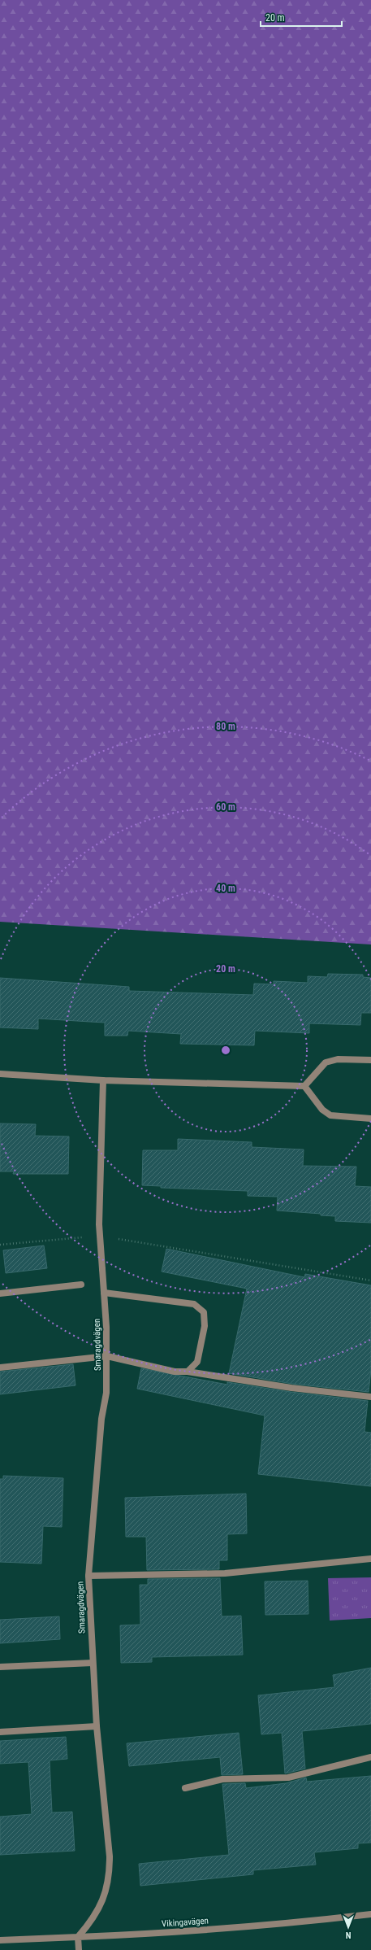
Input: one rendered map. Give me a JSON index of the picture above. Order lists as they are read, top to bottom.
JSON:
{
  "streets": {
    "street": ["Smaragdvägen", "Vikingavägen"]
  },
  "crossings": [
    ["Smaragdvägen", "Vikingavägen"]
  ],
  "scale_bar": "20 m",
  "north": "bottom",
  "rings": [
    "80 m",
    "60 m",
    "40 m",
    "20 m"
  ]
}
